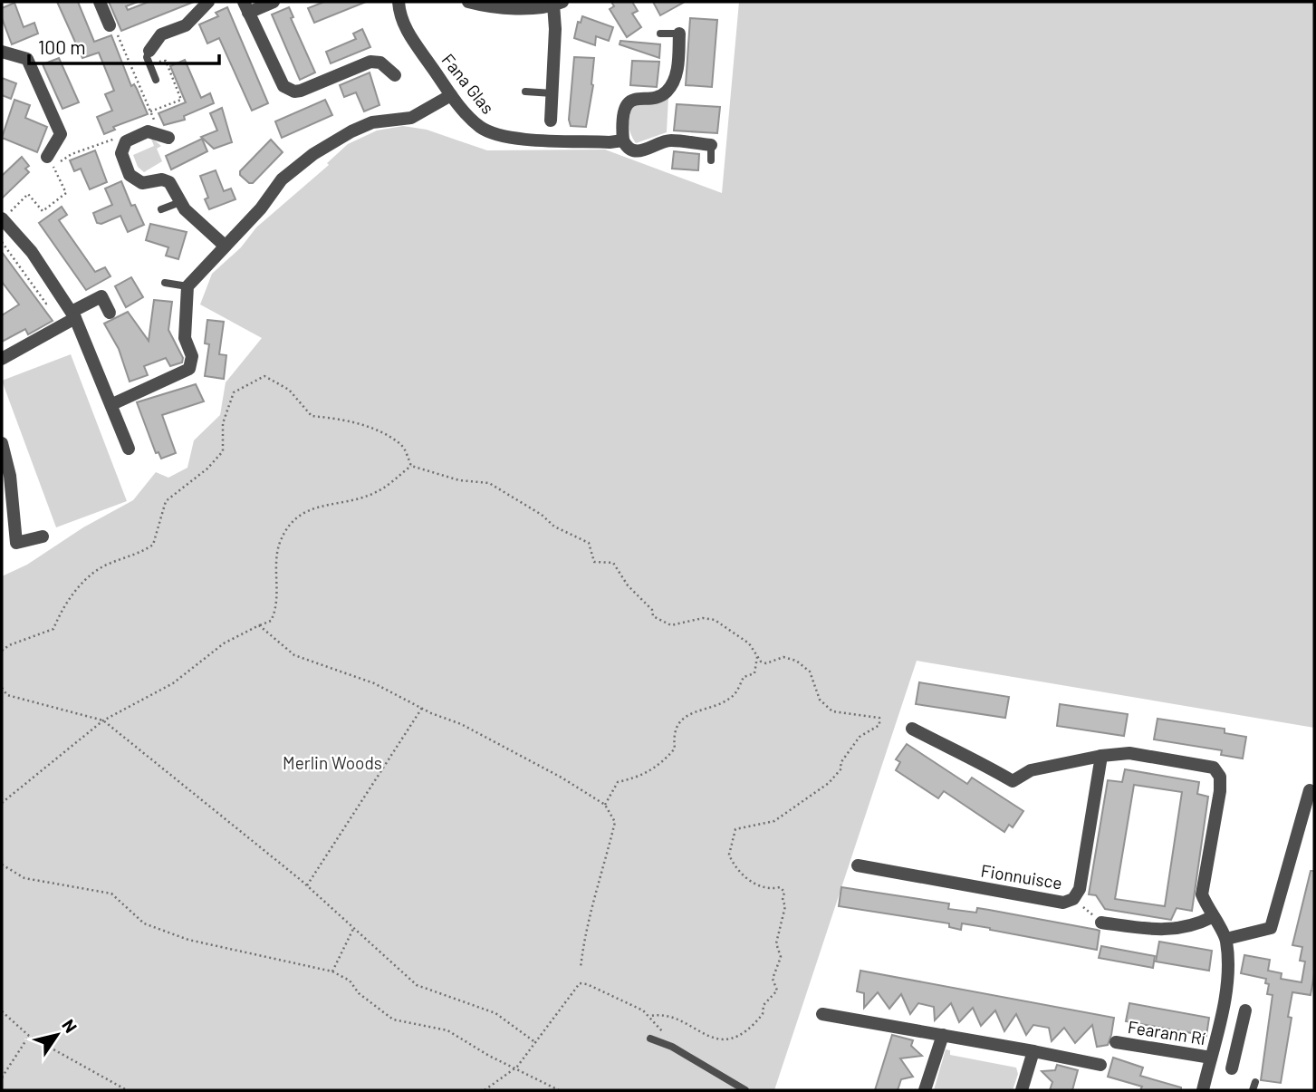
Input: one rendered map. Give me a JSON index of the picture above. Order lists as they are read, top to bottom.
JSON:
{
  "streets": {
    "street": ["Fana Glas", "Fionnuisce", "Fearann Rí"]
  },
  "parks": ["Merlin Woods"],
  "scale_bar": "100 m",
  "north": "top right"
}
